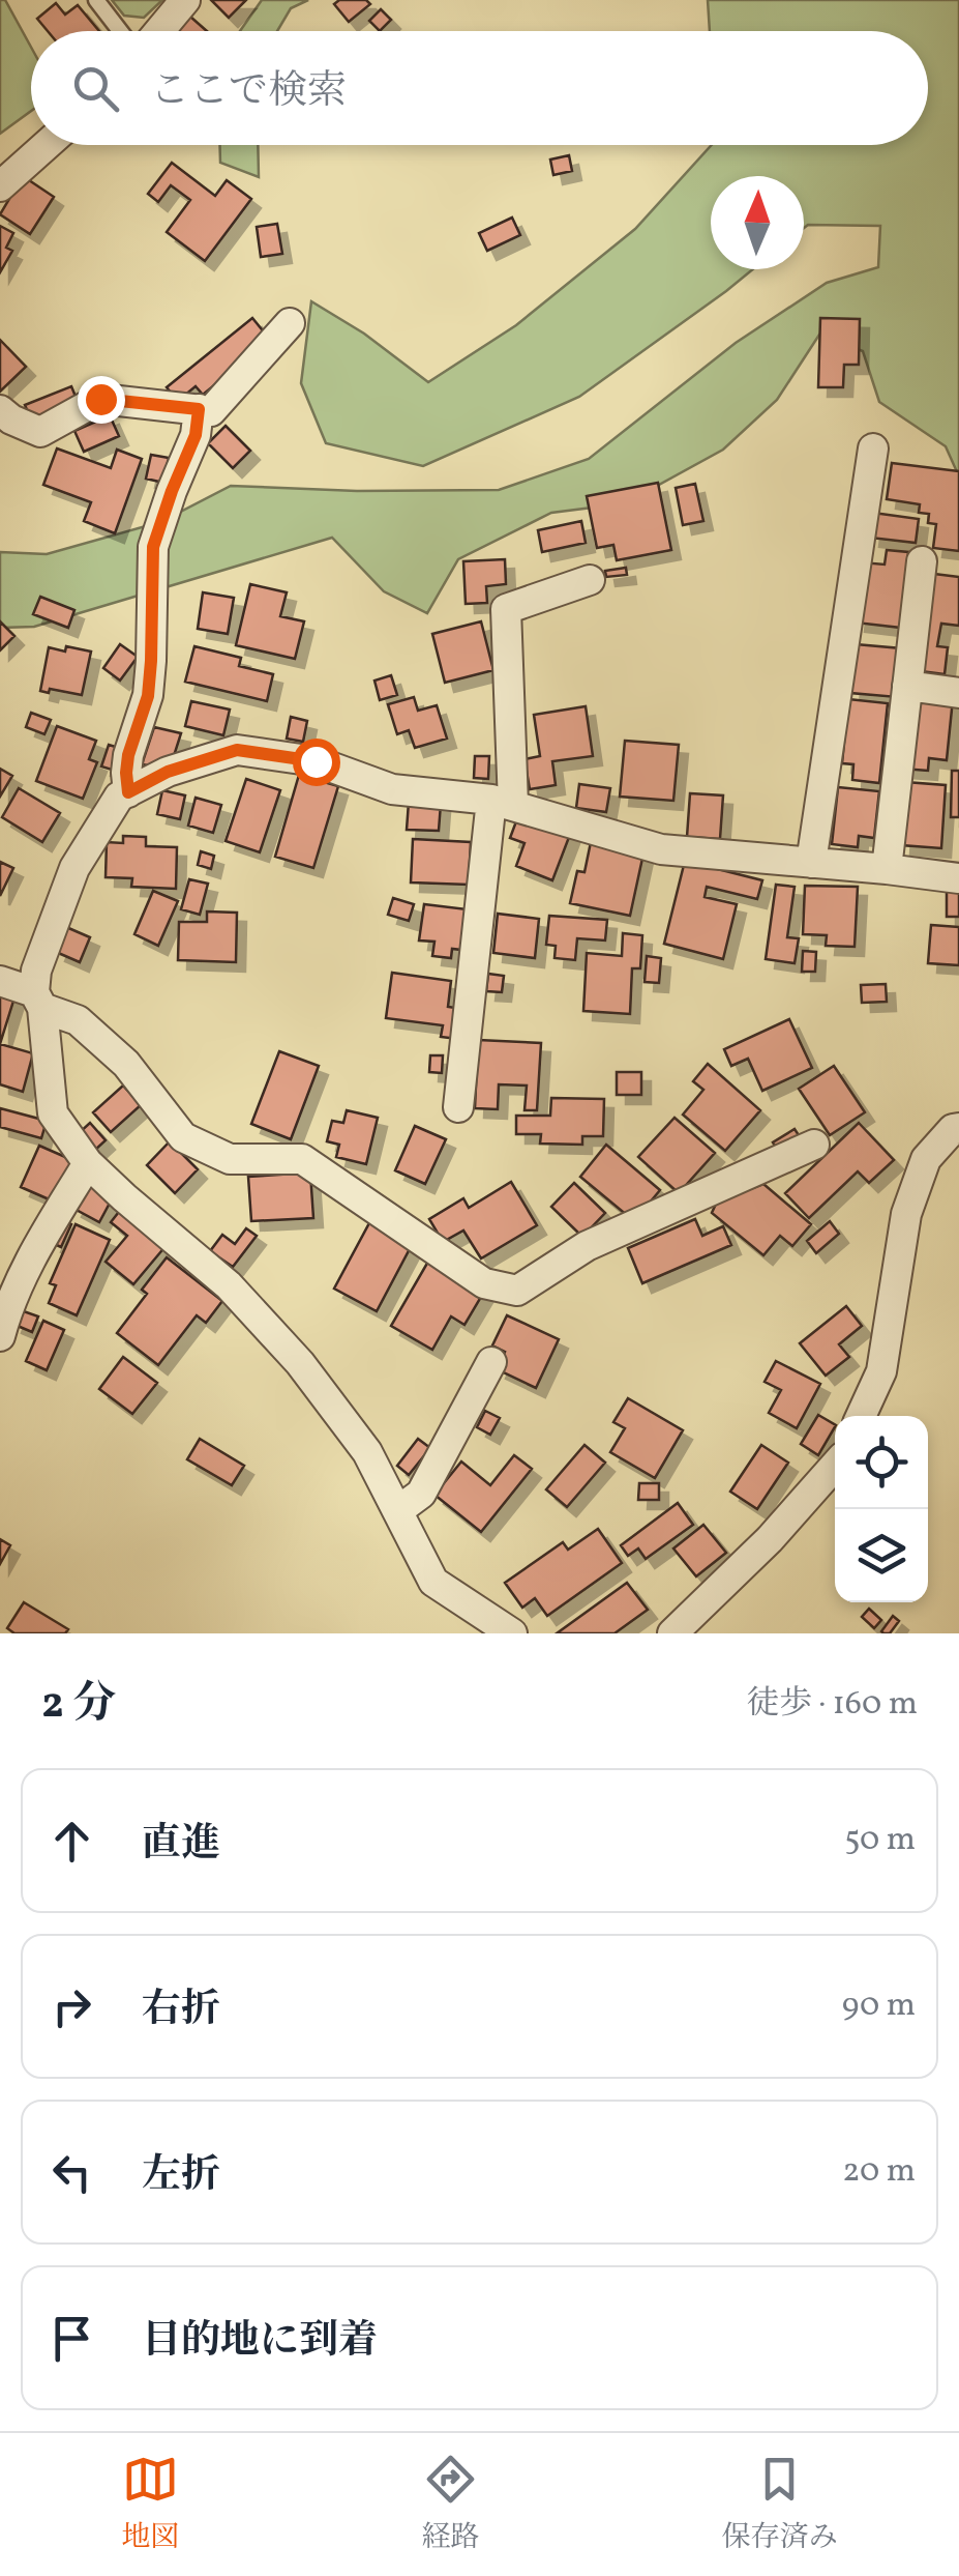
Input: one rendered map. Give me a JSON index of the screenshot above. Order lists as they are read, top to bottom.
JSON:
{
  "north": "top",
  "page": {
    "search": "ここで検索",
    "heading": ["2 分", "徒歩 · 160 m"],
    "list": [
      ["直進", "50 m"],
      ["右折", "90 m"],
      ["左折", "20 m"],
      "目的地に到着"
    ],
    "nav": ["地図", "経路", "保存済み"]
  }
}
